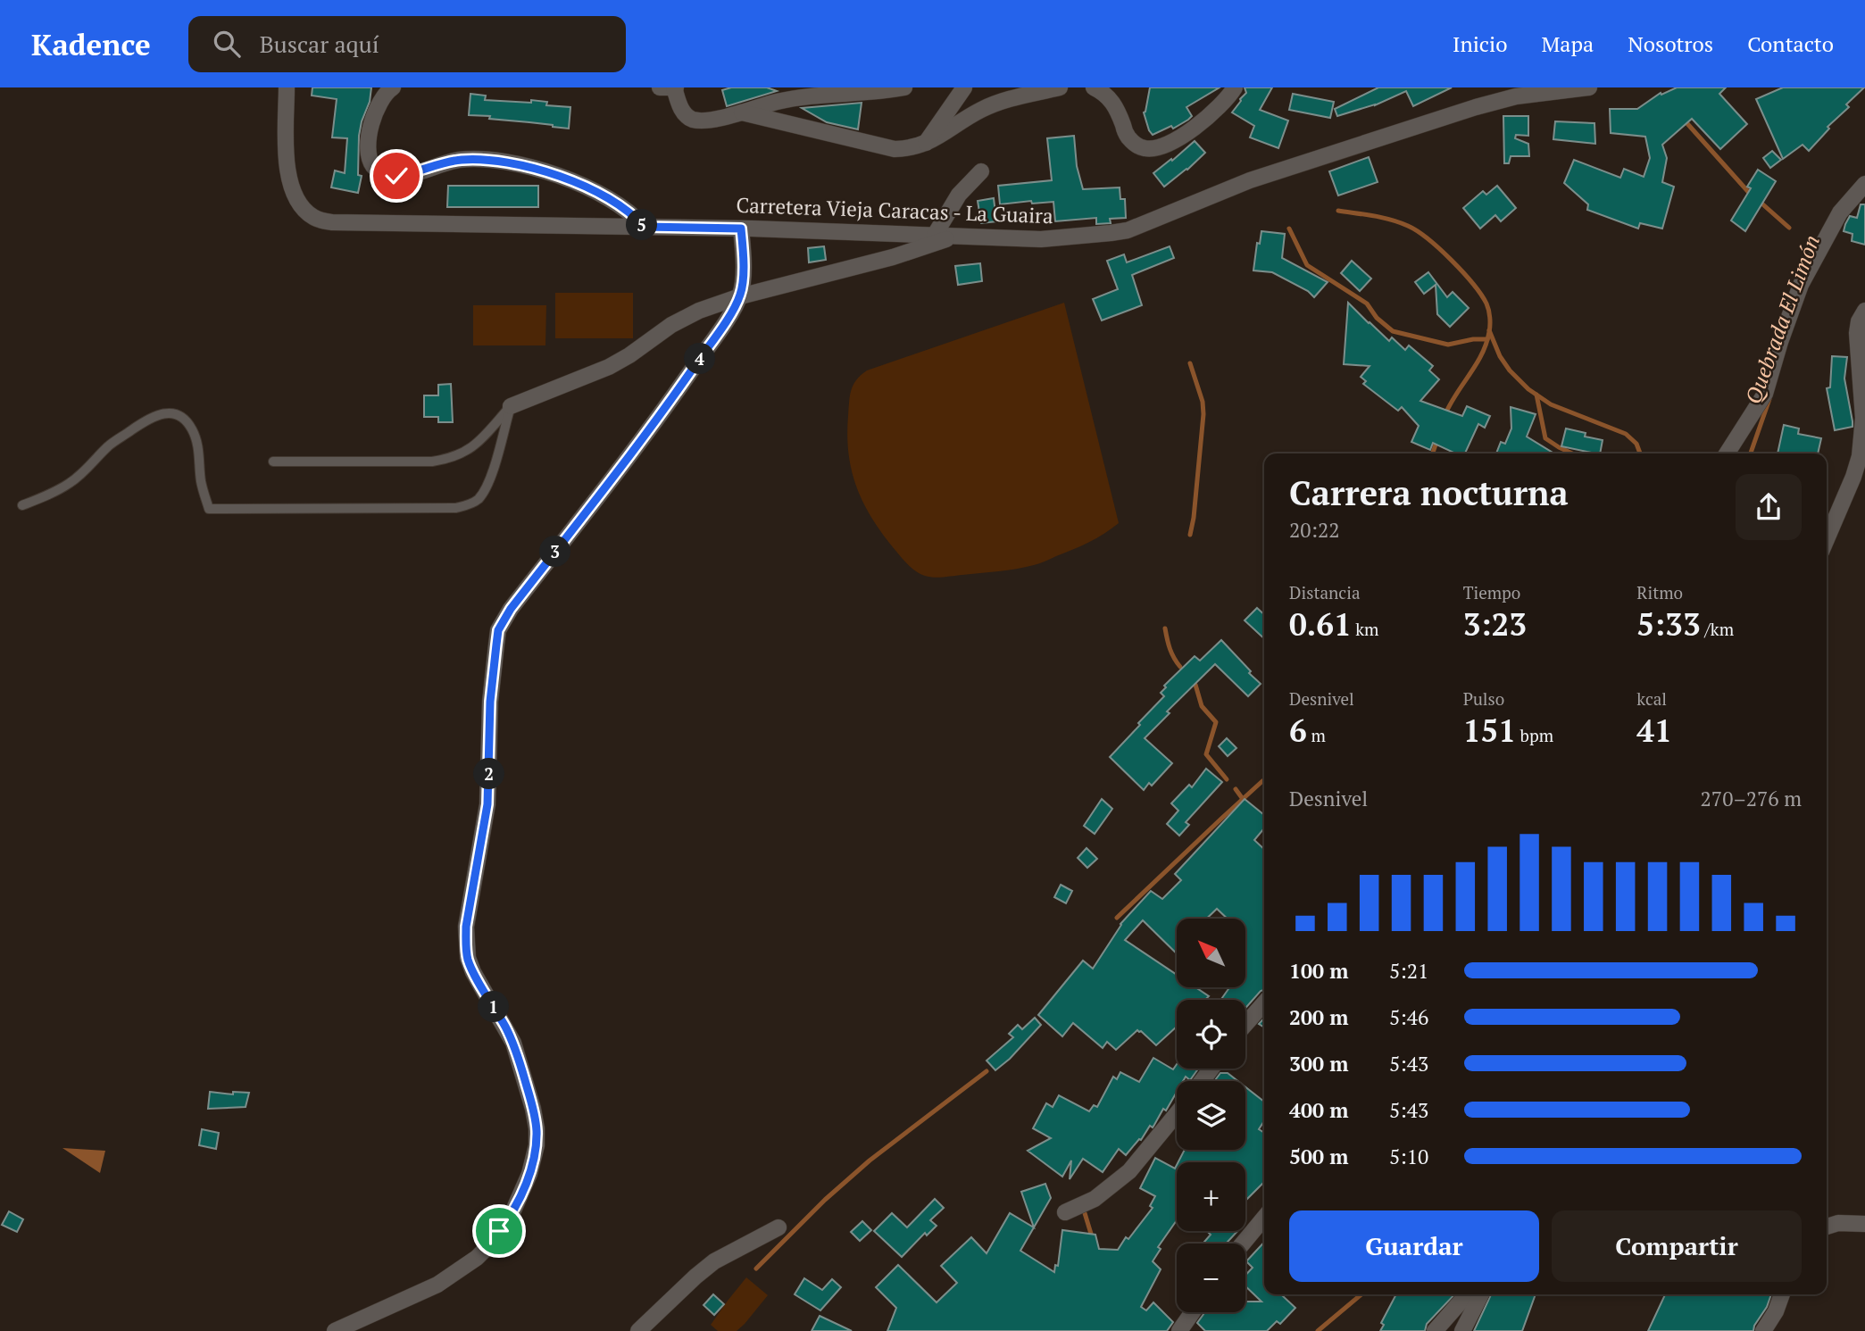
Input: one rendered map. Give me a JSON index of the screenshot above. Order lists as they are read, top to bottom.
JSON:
{
  "streets": {
    "street": ["Carretera Vieja Caracas - La Guaira"]
  },
  "water": ["Quebrada El Limón"],
  "north": "top left",
  "page": {
    "header": "Kadence",
    "search": "Buscar aquí",
    "nav": [
      "Inicio",
      "Mapa",
      "Nosotros",
      "Contacto"
    ],
    "pins": [
      "5",
      "4",
      "3",
      "2",
      "1"
    ],
    "heading": ["Carrera nocturna", "20:22"],
    "stats": [
      ["Distancia", "0.61 km"],
      ["Tiempo", "3:23"],
      ["Ritmo", "5:33 /km"],
      ["Desnivel", "6 m"],
      ["Pulso", "151 bpm"],
      ["kcal", "41"]
    ],
    "chart": ["Desnivel", "270–276 m"],
    "map_buttons": ["+", "−"],
    "list": [
      {
        "name": "100 m",
        "note": "5:21"
      },
      {
        "name": "200 m",
        "note": "5:46"
      },
      {
        "name": "300 m",
        "note": "5:43"
      },
      {
        "name": "400 m",
        "note": "5:43"
      },
      {
        "name": "500 m",
        "note": "5:10"
      }
    ],
    "buttons": ["Guardar", "Compartir"]
  }
}
